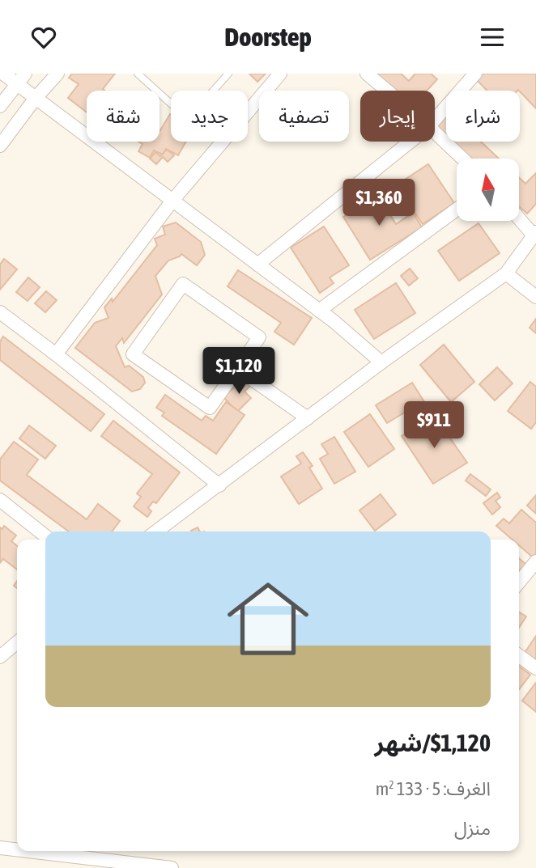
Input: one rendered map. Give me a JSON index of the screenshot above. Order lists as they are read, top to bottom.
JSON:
{
  "north": "top",
  "page": {
    "header": "Doorstep",
    "chip": [
      "شراء",
      "إيجار",
      "تصفية",
      "جديد",
      "شقة"
    ],
    "price": ["$1,360", "$1,120", "$911"],
    "list": [
      {
        "name": "$1,120/شهر",
        "note": "الغرف: 5 · 133 m² · منزل"
      }
    ]
  }
}
